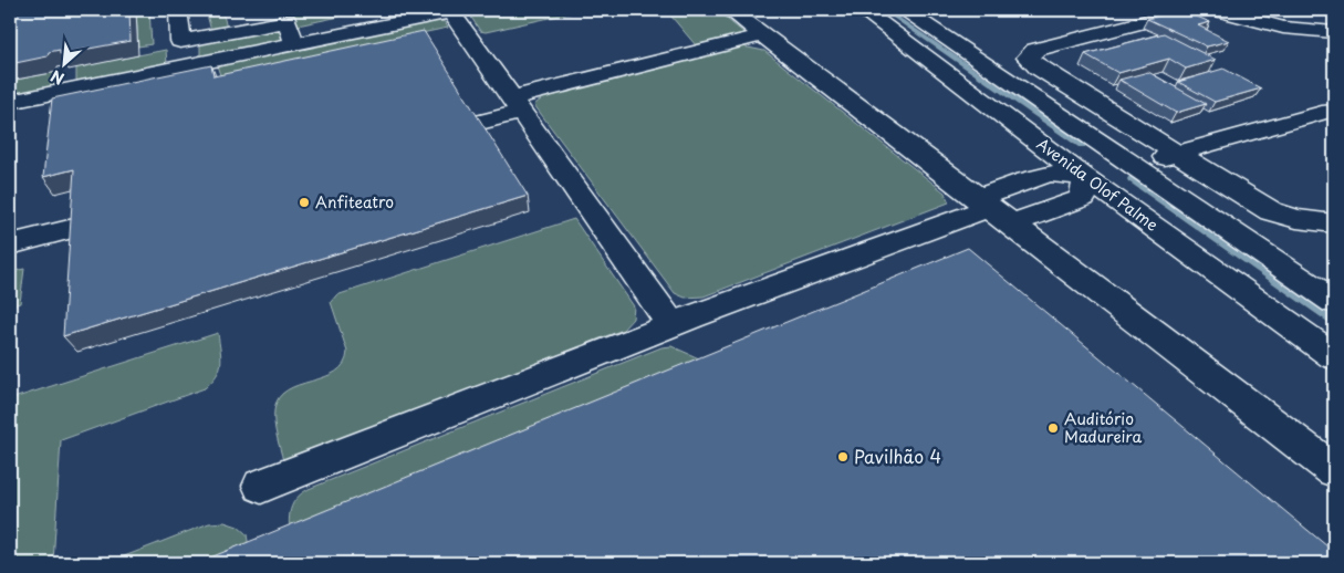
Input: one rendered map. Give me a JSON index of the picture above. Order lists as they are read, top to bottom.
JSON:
{
  "streets": {
    "street": ["Avenida Olof Palme"]
  },
  "places": ["Anfiteatro", "Auditório Madureira", "Pavilhão 4"],
  "north": "bottom left"
}
